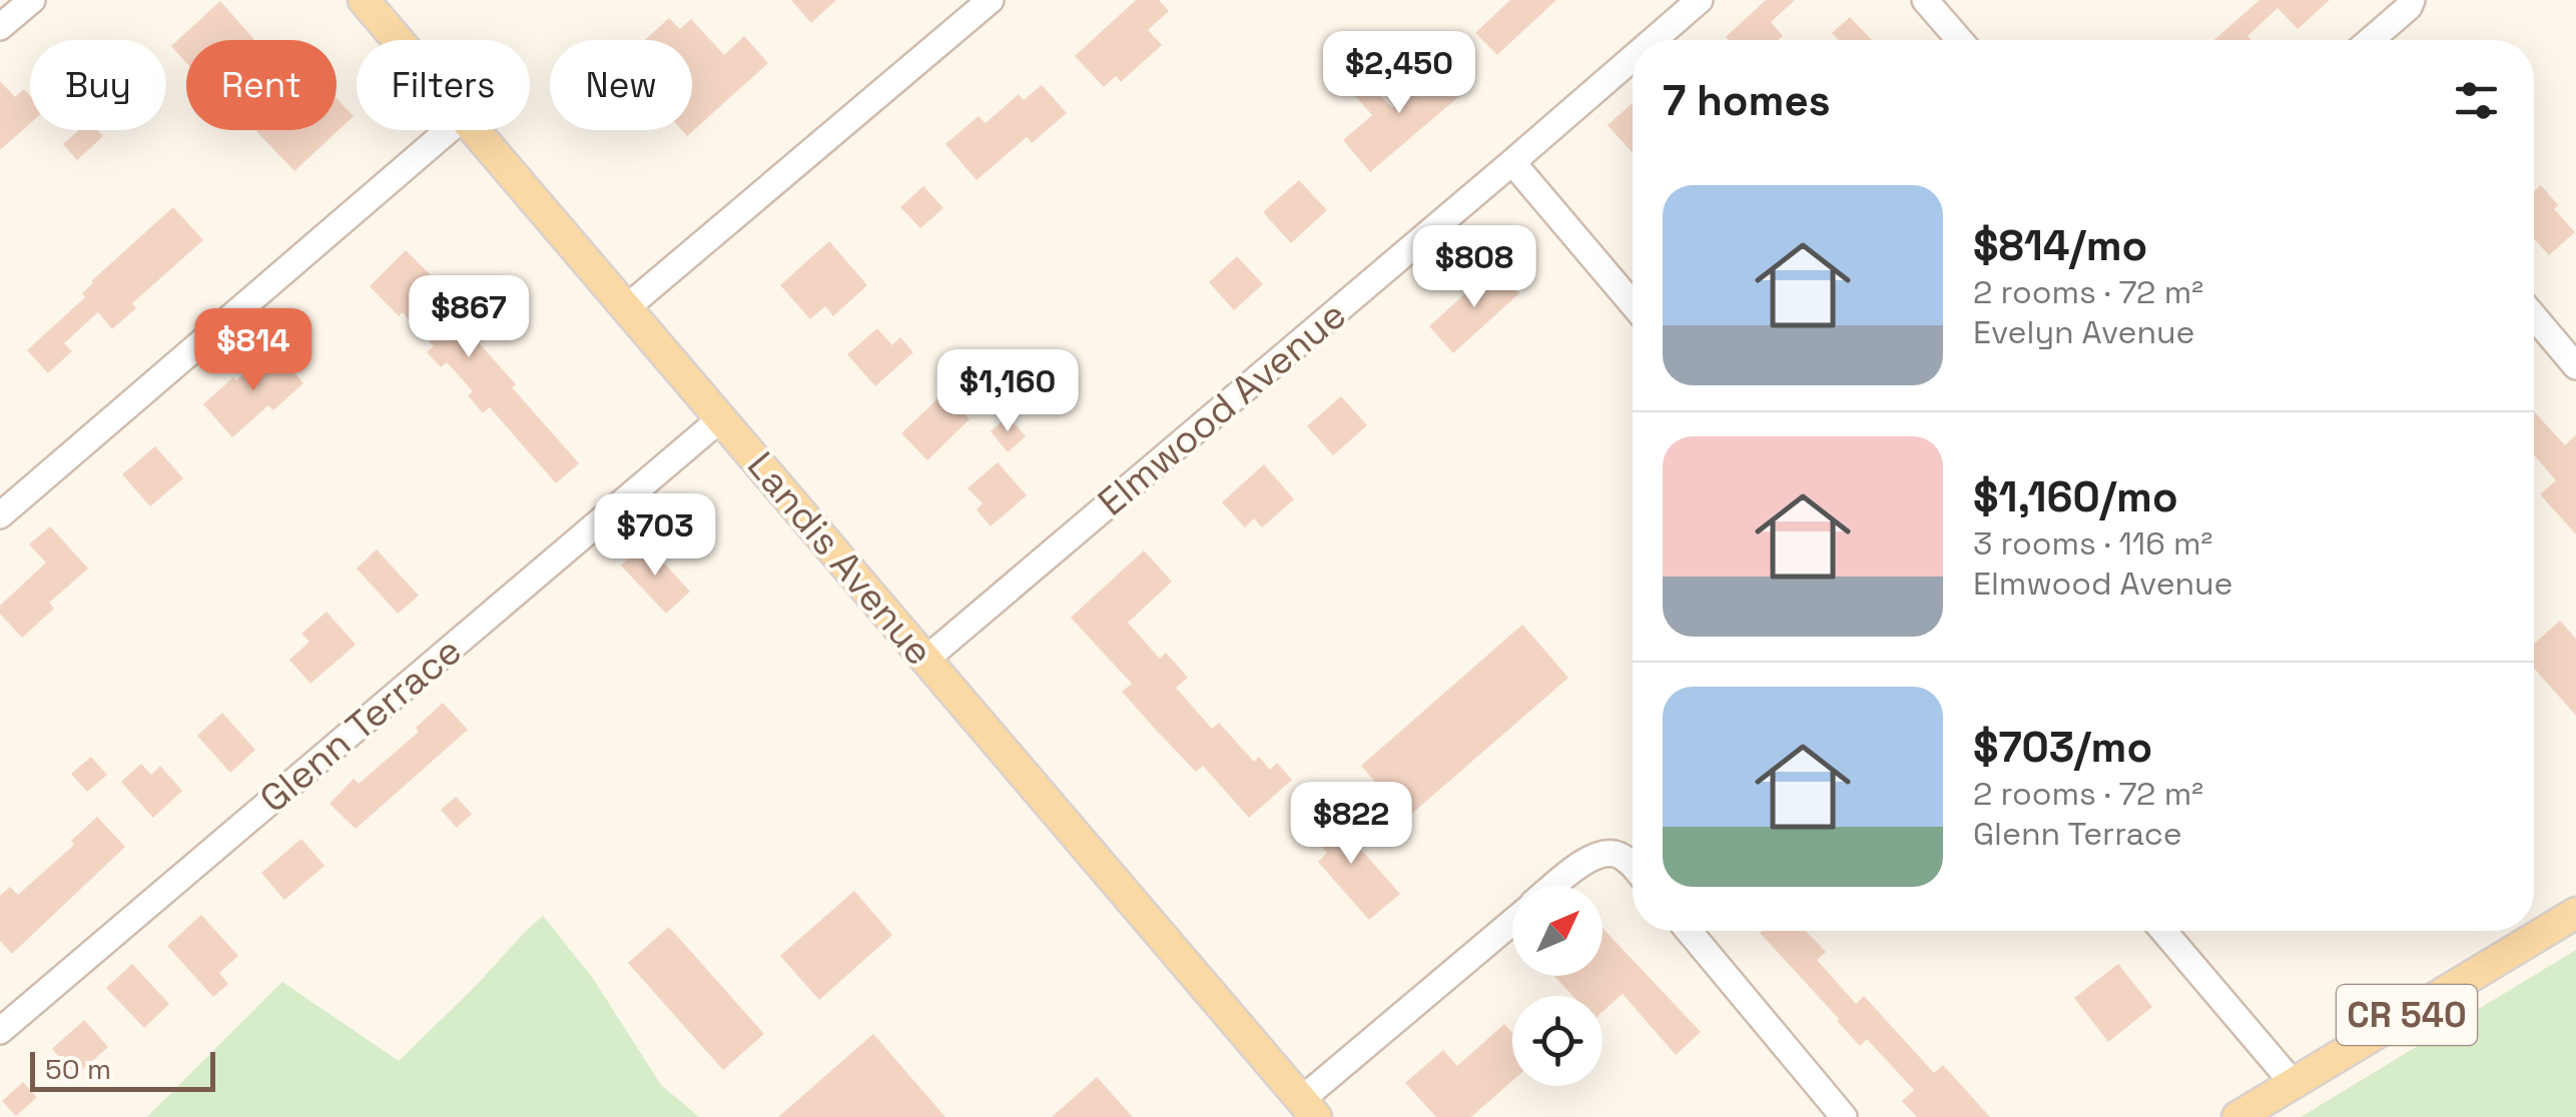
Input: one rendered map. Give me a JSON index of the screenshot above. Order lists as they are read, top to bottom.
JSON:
{
  "streets": {
    "main road": ["Landis Avenue", "CR 540"],
    "street": ["Elmwood Avenue", "Glenn Terrace"]
  },
  "crossings": [
    ["Elmwood Avenue", "Landis Avenue"],
    ["Landis Avenue", "Glenn Terrace"]
  ],
  "scale_bar": "50 m",
  "north": "top right",
  "page": {
    "price": [
      "$2,450",
      "$808",
      "$867",
      "$814",
      "$1,160",
      "$703",
      "$822"
    ],
    "chip": [
      "Buy",
      "Rent",
      "Filters",
      "New"
    ],
    "heading": "7 homes",
    "list": [
      {
        "name": "$814/mo",
        "note": "2 rooms · 72 m² · Evelyn Avenue"
      },
      {
        "name": "$1,160/mo",
        "note": "3 rooms · 116 m² · Elmwood Avenue"
      },
      {
        "name": "$703/mo",
        "note": "2 rooms · 72 m² · Glenn Terrace"
      }
    ],
    "scale": "50 m"
  }
}
